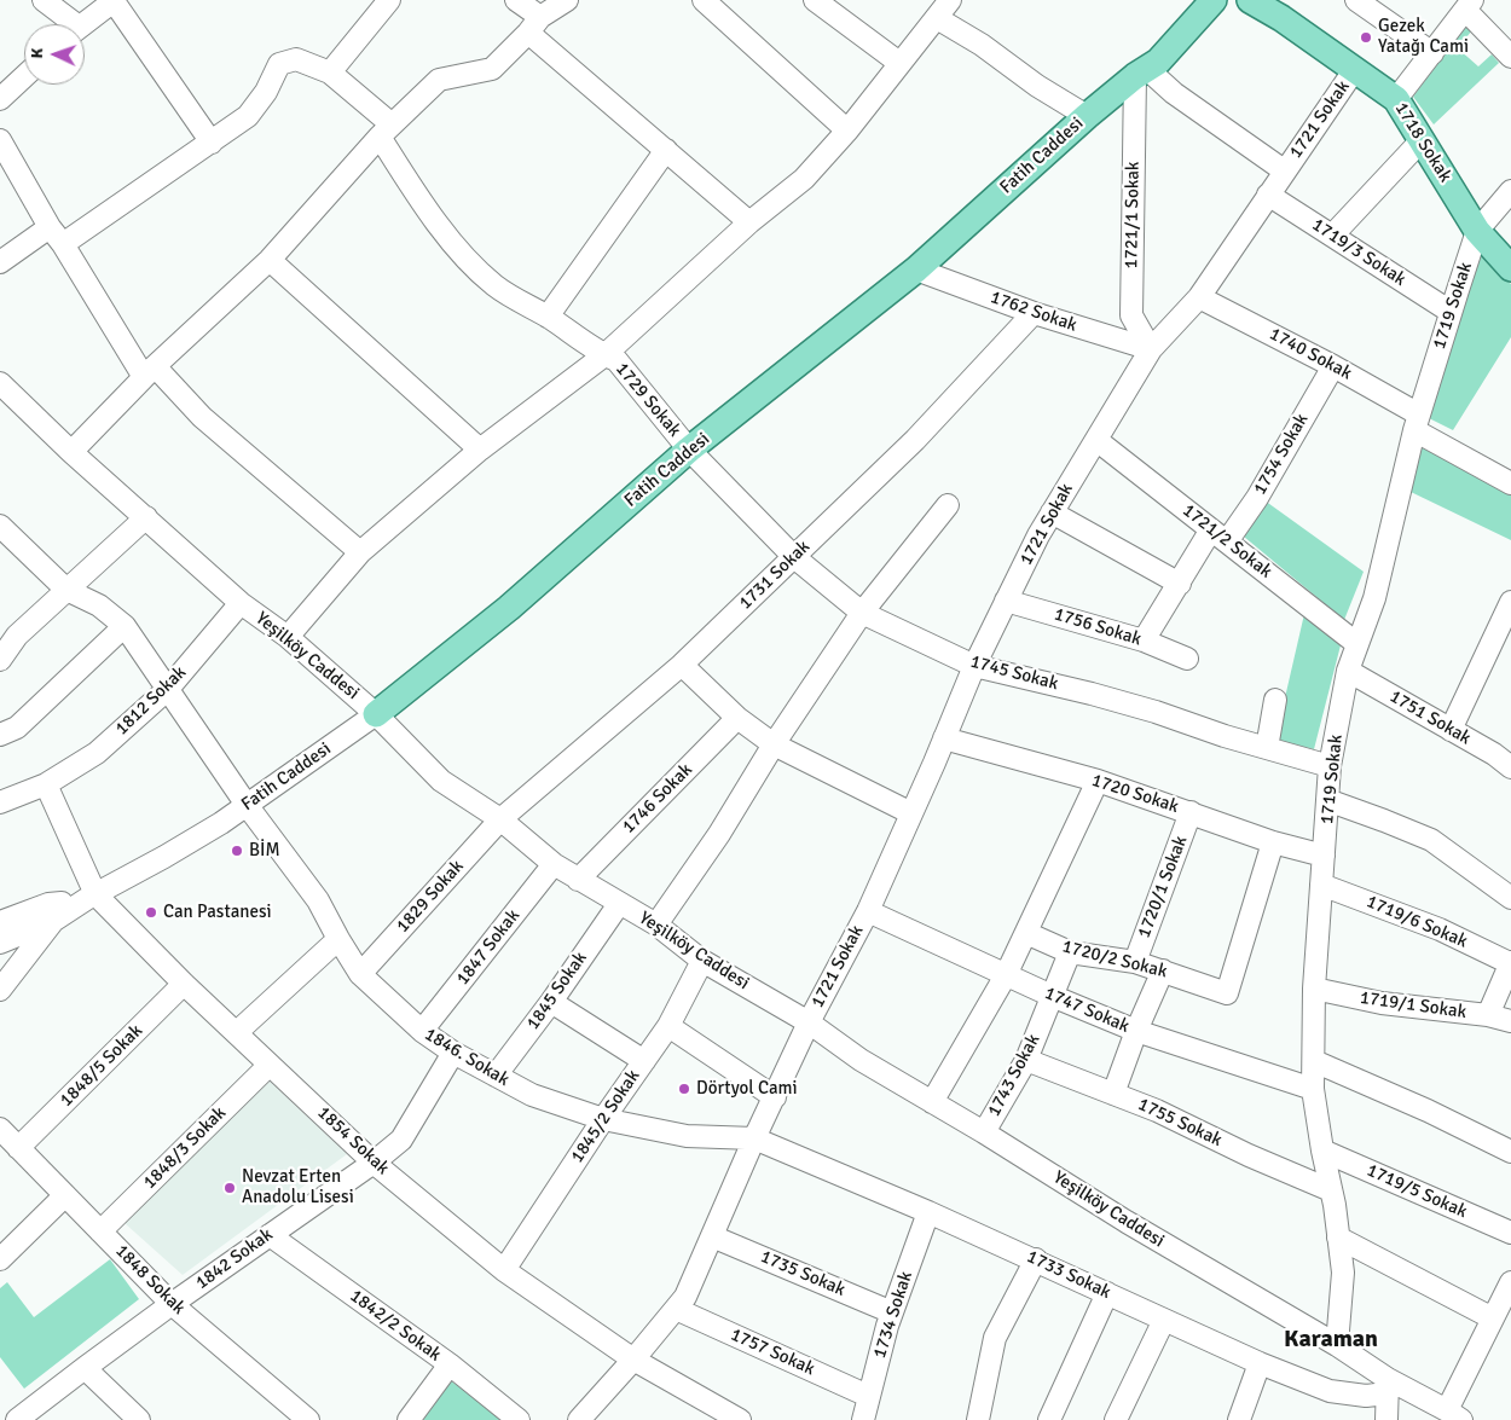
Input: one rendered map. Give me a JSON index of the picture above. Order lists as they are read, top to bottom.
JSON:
{
  "streets": {
    "main road": ["1718 Sokak", "Fatih Caddesi"],
    "street": [
      "1721 Sokak",
      "1721/1 Sokak",
      "1719/3 Sokak",
      "1719 Sokak",
      "1762 Sokak",
      "1740 Sokak",
      "1729 Sokak",
      "1754 Sokak",
      "1721/2 Sokak",
      "1731 Sokak",
      "1756 Sokak",
      "Yeşilköy Caddesi",
      "1745 Sokak",
      "1812 Sokak",
      "1751 Sokak",
      "1720 Sokak",
      "1746 Sokak",
      "1720/1 Sokak",
      "1829 Sokak",
      "1719/6 Sokak",
      "1847 Sokak",
      "1720/2 Sokak",
      "1845 Sokak",
      "1719/1 Sokak",
      "1747 Sokak",
      "1846. Sokak",
      "1848/5 Sokak",
      "1743 Sokak",
      "1845/2 Sokak",
      "1755 Sokak",
      "1854 Sokak",
      "1848/3 Sokak",
      "1719/5 Sokak",
      "1842 Sokak",
      "1735 Sokak",
      "1733 Sokak",
      "1848 Sokak",
      "1734 Sokak",
      "1842/2 Sokak",
      "1757 Sokak"
    ]
  },
  "crossings": [
    ["1721 Sokak", "1718 Sokak"],
    ["1721 Sokak", "1721/1 Sokak"],
    ["1721 Sokak", "1719/3 Sokak"],
    ["1721 Sokak", "1762 Sokak"],
    ["1721 Sokak", "1740 Sokak"],
    ["1721 Sokak", "1721/2 Sokak"],
    ["1721 Sokak", "1756 Sokak"],
    ["1721 Sokak", "Yeşilköy Caddesi"],
    ["1721 Sokak", "1745 Sokak"],
    ["1721 Sokak", "1720 Sokak"],
    ["1721 Sokak", "1747 Sokak"],
    ["1721 Sokak", "1846. Sokak"],
    ["1721 Sokak", "1854 Sokak"],
    ["1721 Sokak", "1735 Sokak"],
    ["1721 Sokak", "1733 Sokak"],
    ["1721 Sokak", "1757 Sokak"],
    ["1718 Sokak", "1719 Sokak"],
    ["Fatih Caddesi", "1721/1 Sokak"],
    ["Fatih Caddesi", "1762 Sokak"],
    ["Fatih Caddesi", "1729 Sokak"],
    ["Fatih Caddesi", "Yeşilköy Caddesi"],
    ["Fatih Caddesi", "1745 Sokak"],
    ["Fatih Caddesi", "1846. Sokak"],
    ["Fatih Caddesi", "1854 Sokak"],
    ["1721/1 Sokak", "1762 Sokak"],
    ["1719/3 Sokak", "1719 Sokak"],
    ["1719 Sokak", "1740 Sokak"],
    ["1719 Sokak", "1721/2 Sokak"],
    ["1719 Sokak", "Yeşilköy Caddesi"],
    ["1719 Sokak", "1745 Sokak"],
    ["1719 Sokak", "1751 Sokak"],
    ["1719 Sokak", "1720 Sokak"],
    ["1719 Sokak", "1719/6 Sokak"],
    ["1719 Sokak", "1719/1 Sokak"],
    ["1719 Sokak", "1747 Sokak"],
    ["1719 Sokak", "1755 Sokak"],
    ["1719 Sokak", "1719/5 Sokak"],
    ["1762 Sokak", "1731 Sokak"],
    ["1740 Sokak", "1754 Sokak"],
    ["1729 Sokak", "1745 Sokak"],
    ["1754 Sokak", "1721/2 Sokak"],
    ["1754 Sokak", "1756 Sokak"],
    ["1731 Sokak", "Yeşilköy Caddesi"],
    ["1731 Sokak", "1745 Sokak"],
    ["1731 Sokak", "1829 Sokak"],
    ["Yeşilköy Caddesi", "1812 Sokak"],
    ["Yeşilköy Caddesi", "1746 Sokak"],
    ["Yeşilköy Caddesi", "1829 Sokak"],
    ["Yeşilköy Caddesi", "1847 Sokak"],
    ["Yeşilköy Caddesi", "1845 Sokak"],
    ["Yeşilköy Caddesi", "1743 Sokak"],
    ["Yeşilköy Caddesi", "1845/2 Sokak"],
    ["Yeşilköy Caddesi", "1733 Sokak"],
    ["1812 Sokak", "1846. Sokak"],
    ["1720 Sokak", "1720/1 Sokak"],
    ["1720 Sokak", "1720/2 Sokak"],
    ["1720/1 Sokak", "1720/2 Sokak"],
    ["1829 Sokak", "1846. Sokak"],
    ["1847 Sokak", "1846. Sokak"],
    ["1720/2 Sokak", "1743 Sokak"],
    ["1845 Sokak", "1846. Sokak"],
    ["1747 Sokak", "1743 Sokak"],
    ["1846. Sokak", "1845/2 Sokak"],
    ["1846. Sokak", "1842 Sokak"],
    ["1846. Sokak", "1733 Sokak"],
    ["1848/5 Sokak", "1854 Sokak"],
    ["1848/5 Sokak", "1848 Sokak"],
    ["1743 Sokak", "1755 Sokak"],
    ["1845/2 Sokak", "1854 Sokak"],
    ["1854 Sokak", "1848/3 Sokak"],
    ["1854 Sokak", "1842 Sokak"],
    ["1848/3 Sokak", "1848 Sokak"],
    ["1842 Sokak", "1848 Sokak"],
    ["1842 Sokak", "1842/2 Sokak"],
    ["1735 Sokak", "1734 Sokak"],
    ["1733 Sokak", "1734 Sokak"],
    ["1734 Sokak", "1757 Sokak"]
  ],
  "districts": ["Karaman"],
  "places": [
    "Gezek Yatağı Cami",
    "BİM",
    "Can Pastanesi",
    "Dörtyol Cami",
    "Nevzat Erten Anadolu Lisesi"
  ],
  "north": "left"
}
